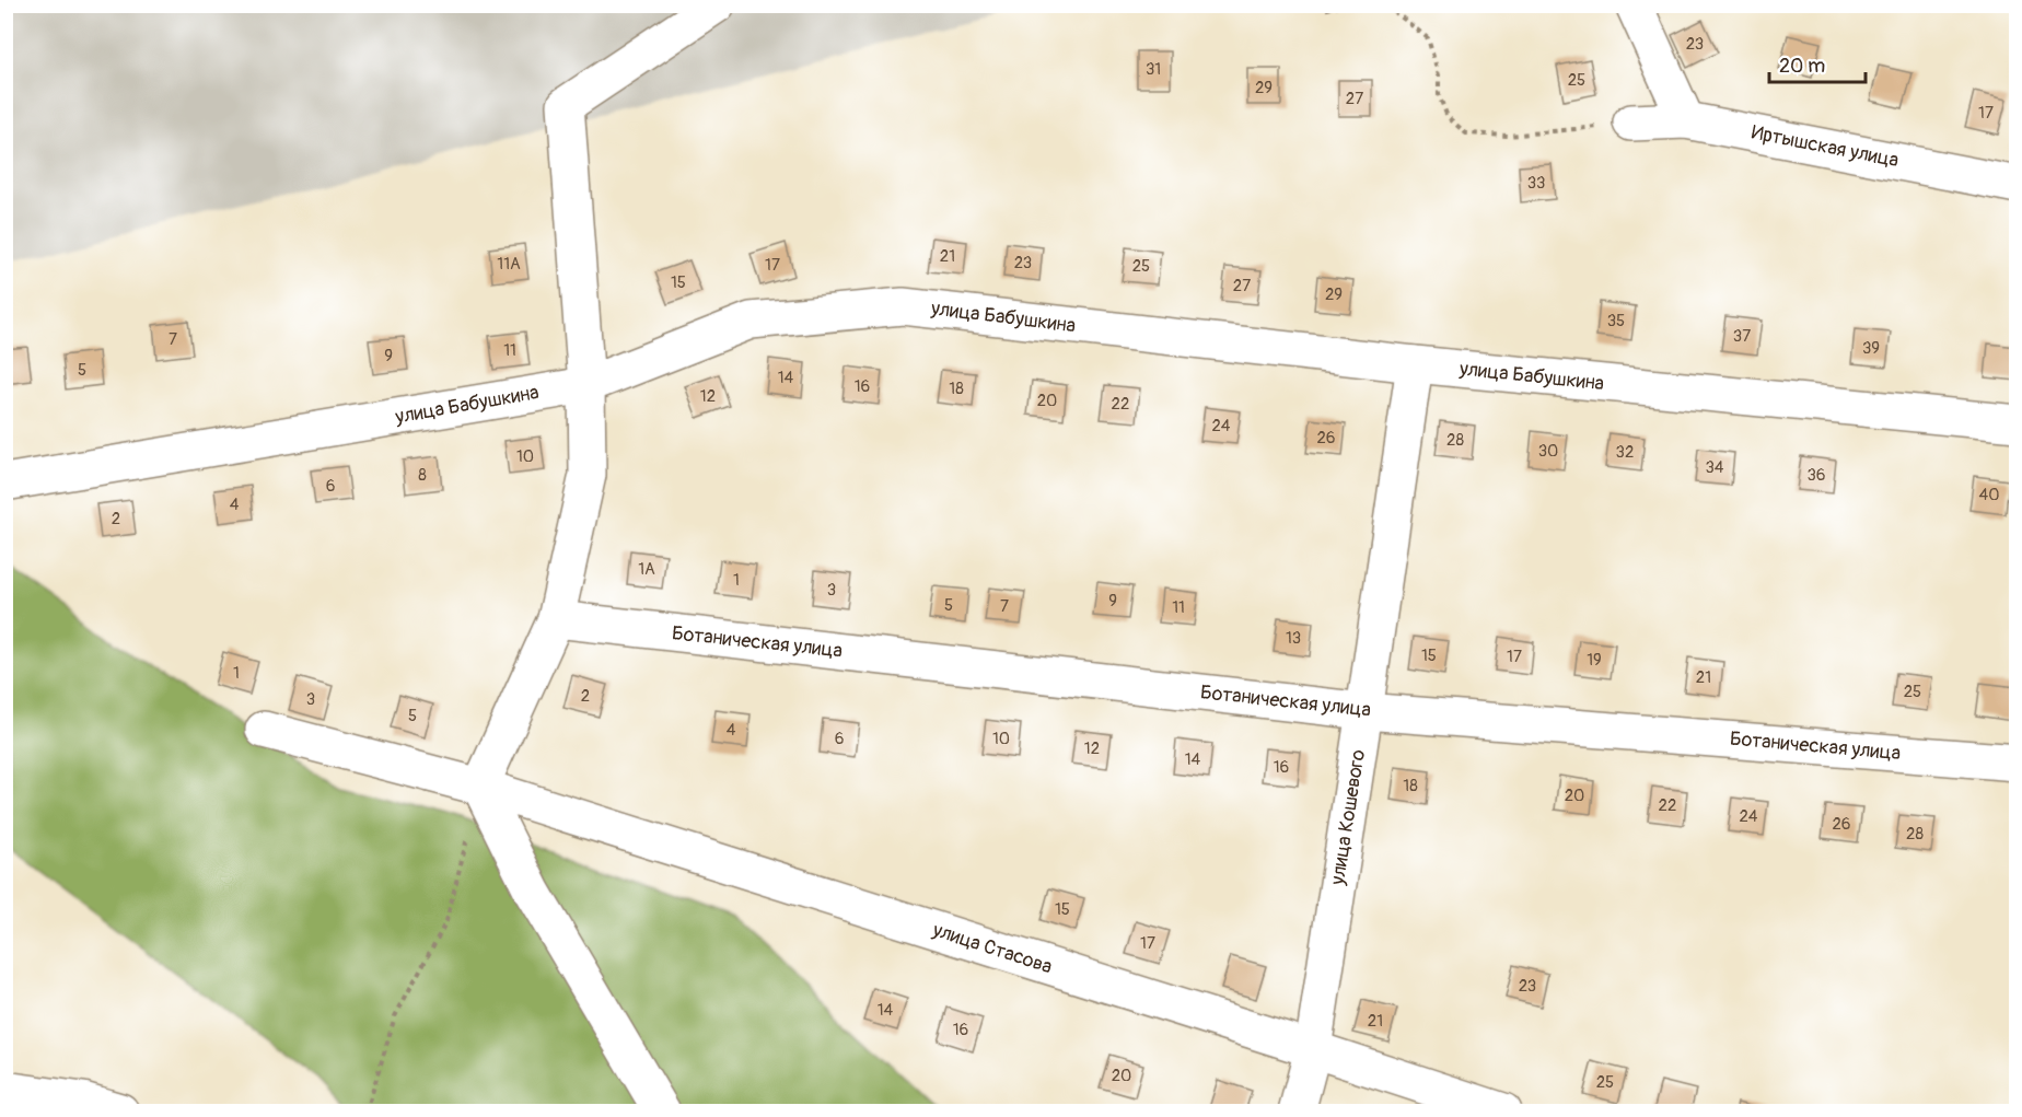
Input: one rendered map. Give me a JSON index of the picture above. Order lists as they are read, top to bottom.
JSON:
{
  "streets": {
    "street": [
      "Иртышская улица",
      "улица Бабушкина",
      "Ботаническая улица",
      "улица Кошевого",
      "улица Стасова"
    ]
  },
  "crossings": [
    ["улица Бабушкина", "улица Кошевого"],
    ["Ботаническая улица", "улица Кошевого"],
    ["улица Кошевого", "улица Стасова"]
  ],
  "house_numbers": [
    "23",
    "31",
    "25",
    "29",
    "27",
    "17",
    "33",
    "21",
    "23",
    "11А",
    "17",
    "25",
    "15",
    "27",
    "29",
    "35",
    "37",
    "7",
    "39",
    "11",
    "9",
    "5",
    "14",
    "16",
    "18",
    "12",
    "20",
    "22",
    "24",
    "26",
    "28",
    "30",
    "32",
    "10",
    "34",
    "8",
    "36",
    "6",
    "40",
    "4",
    "2",
    "1А",
    "1",
    "3",
    "9",
    "5",
    "7",
    "11",
    "13",
    "15",
    "17",
    "19",
    "1",
    "21",
    "25",
    "2",
    "3",
    "5",
    "4",
    "6",
    "10",
    "12",
    "14",
    "16",
    "18",
    "20",
    "22",
    "24",
    "26",
    "28",
    "15",
    "17",
    "23",
    "14",
    "21",
    "16",
    "20",
    "25"
  ],
  "scale_bar": "20 m"
}
